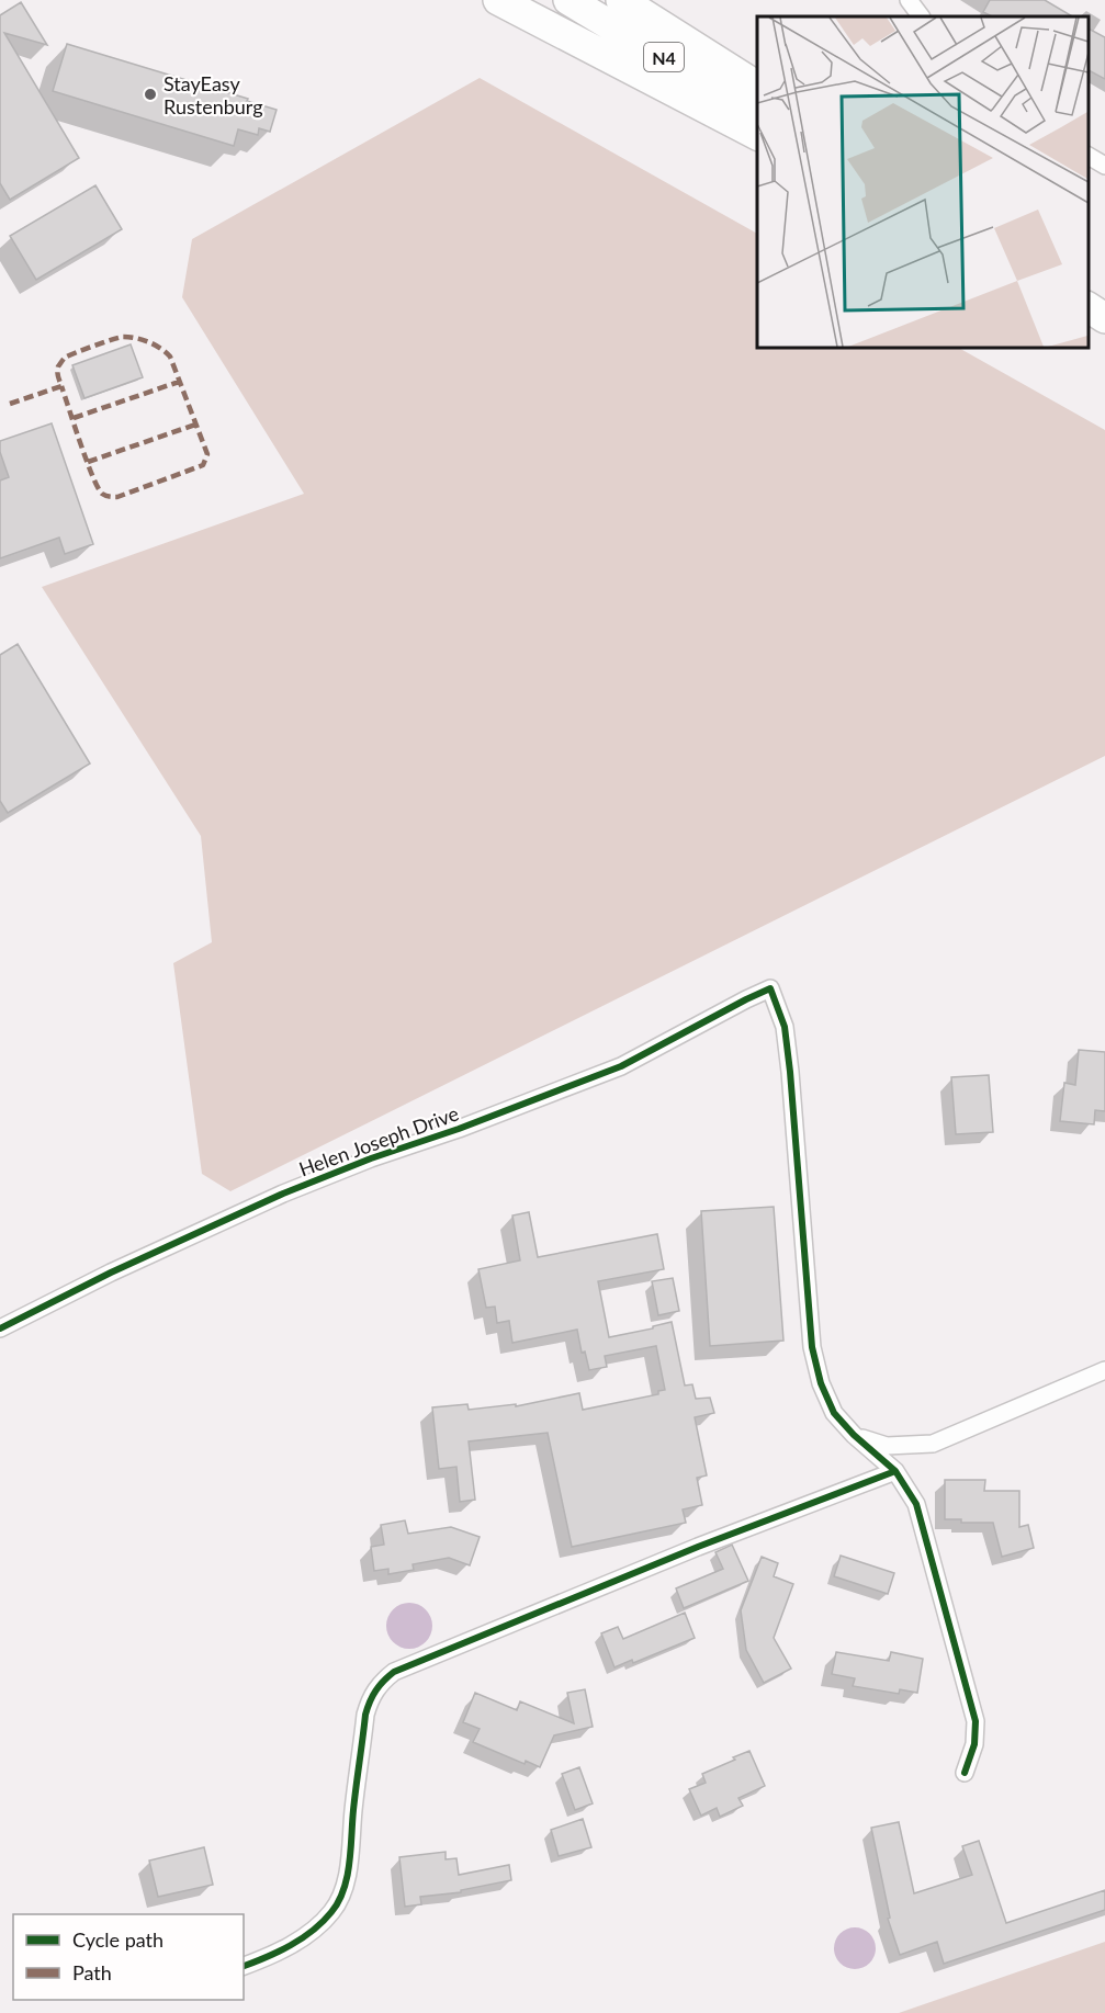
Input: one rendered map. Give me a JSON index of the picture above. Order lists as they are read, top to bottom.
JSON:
{
  "streets": {
    "highway": ["N4"],
    "street": ["Helen Joseph Drive"]
  },
  "places": ["StayEasy Rustenburg"],
  "legend": ["Cycle path", "Path"]
}
